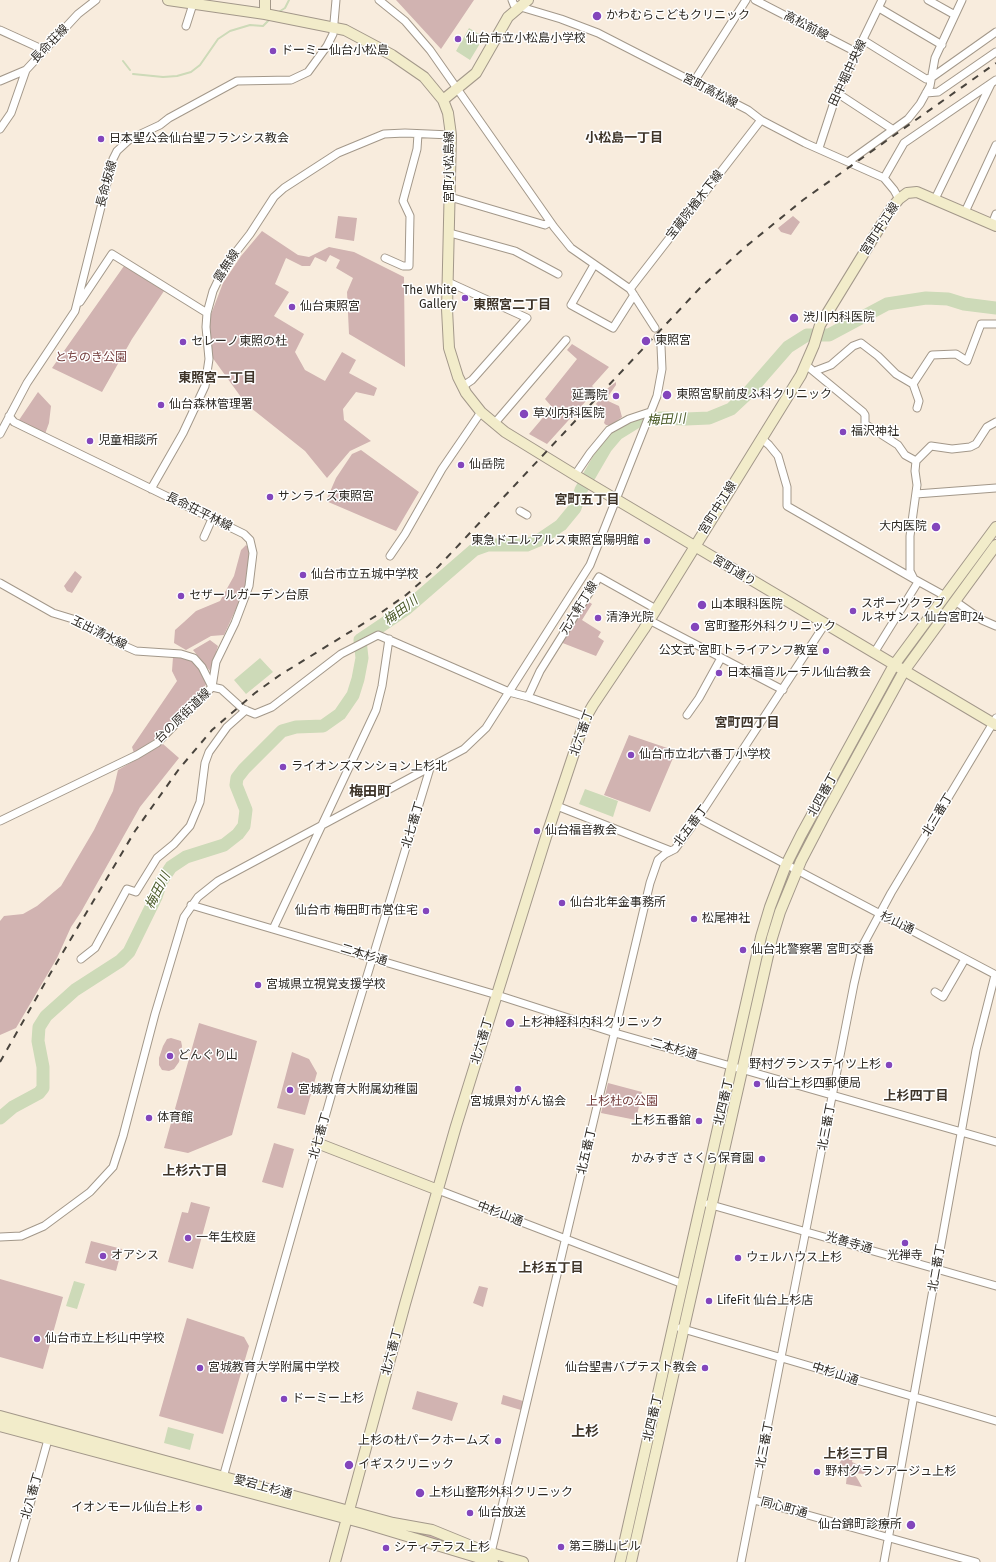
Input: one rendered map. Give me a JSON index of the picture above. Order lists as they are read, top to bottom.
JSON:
{
  "streets": {
    "street": [
      "高松前線",
      "長命荘線",
      "田中堀中央線",
      "宮町高松線",
      "宮町小松島線",
      "長命坂線",
      "宝蔵院楢木下線",
      "宮町中江線",
      "露無線",
      "長命荘平林線",
      "宮町通り",
      "元六軒丁線",
      "玉出清水線",
      "台の原街道線",
      "北六番丁",
      "北四番丁",
      "北三番丁",
      "北七番丁",
      "北五番丁",
      "杉山通",
      "二本杉通",
      "中杉山通",
      "光善寺通",
      "北二番丁",
      "愛宕上杉通",
      "北八番丁",
      "同心町通"
    ]
  },
  "crossings": [
    ["高松前線", "田中堀中央線"],
    ["田中堀中央線", "宮町高松線"],
    ["宮町高松線", "宝蔵院楢木下線"],
    ["宮町高松線", "宮町中江線"],
    ["宮町小松島線", "長命坂線"],
    ["宮町小松島線", "露無線"],
    ["宮町小松島線", "宮町通り"],
    ["長命坂線", "長命荘平林線"],
    ["宮町中江線", "宮町通り"],
    ["宮町中江線", "北六番丁"],
    ["露無線", "長命荘平林線"],
    ["長命荘平林線", "玉出清水線"],
    ["長命荘平林線", "台の原街道線"],
    ["宮町通り", "北六番丁"],
    ["宮町通り", "北四番丁"],
    ["宮町通り", "北三番丁"],
    ["宮町通り", "北五番丁"],
    ["元六軒丁線", "北六番丁"],
    ["玉出清水線", "台の原街道線"],
    ["北六番丁", "二本杉通"],
    ["北六番丁", "中杉山通"],
    ["北六番丁", "愛宕上杉通"],
    ["北四番丁", "杉山通"],
    ["北四番丁", "二本杉通"],
    ["北四番丁", "中杉山通"],
    ["北四番丁", "光善寺通"],
    ["北三番丁", "杉山通"],
    ["北三番丁", "二本杉通"],
    ["北三番丁", "中杉山通"],
    ["北三番丁", "光善寺通"],
    ["北三番丁", "同心町通"],
    ["北七番丁", "二本杉通"],
    ["北七番丁", "中杉山通"],
    ["北七番丁", "愛宕上杉通"],
    ["北五番丁", "杉山通"],
    ["北五番丁", "二本杉通"],
    ["北五番丁", "中杉山通"],
    ["北五番丁", "愛宕上杉通"],
    ["杉山通", "北二番丁"],
    ["二本杉通", "北二番丁"],
    ["中杉山通", "北二番丁"],
    ["光善寺通", "北二番丁"],
    ["北二番丁", "同心町通"],
    ["愛宕上杉通", "北八番丁"]
  ],
  "districts": [
    "小松島一丁目",
    "東照宮二丁目",
    "東照宮一丁目",
    "宮町五丁目",
    "宮町四丁目",
    "梅田町",
    "上杉四丁目",
    "上杉六丁目",
    "上杉五丁目",
    "上杉",
    "上杉三丁目"
  ],
  "water": ["梅田川"],
  "parks": ["とちのき公園", "上杉杜の公園"],
  "places": [
    "かわむらこどもクリニック",
    "仙台市立小松島小学校",
    "ドーミー仙台小松島",
    "日本聖公会仙台聖フランシス教会",
    "The White Gallery",
    "仙台東照宮",
    "渋川内科医院",
    "東照宮",
    "セレーノ東照の杜",
    "東照宮駅前皮ふ科クリニック",
    "延壽院",
    "仙台森林管理署",
    "草刈内科医院",
    "福沢神社",
    "児童相談所",
    "仙岳院",
    "サンライズ東照宮",
    "大内医院",
    "東急ドエルアルス東照宮陽明館",
    "仙台市立五城中学校",
    "セザールガーデン台原",
    "山本眼科医院",
    "スポーツクラブ ルネサンス 仙台宮町24",
    "清浄光院",
    "宮町整形外科クリニック",
    "公文式 宮町トライアンフ教室",
    "日本福音ルーテル仙台教会",
    "仙台市立北六番丁小学校",
    "ライオンズマンション上杉北",
    "仙台福音教会",
    "仙台北年金事務所",
    "仙台市 梅田町市営住宅",
    "松尾神社",
    "仙台北警察署 宮町交番",
    "宮城県立視覚支援学校",
    "上杉神経科内科クリニック",
    "どんぐり山",
    "野村グランステイツ上杉",
    "仙台上杉四郵便局",
    "宮城県対がん協会",
    "宮城教育大附属幼稚園",
    "体育館",
    "上杉五番舘",
    "かみすぎ さくら保育園",
    "一年生校庭",
    "光禅寺",
    "オアシス",
    "ウェルハウス上杉",
    "LifeFit 仙台上杉店",
    "仙台市立上杉山中学校",
    "宮城教育大学附属中学校",
    "仙台聖書バプテスト教会",
    "ドーミー上杉",
    "上杉の杜パークホームズ",
    "イギスクリニック",
    "野村グランアージュ上杉",
    "上杉山整形外科クリニック",
    "イオンモール仙台上杉",
    "仙台放送",
    "仙台錦町診療所",
    "第三勝山ビル",
    "シティテラス上杉"
  ]
}
